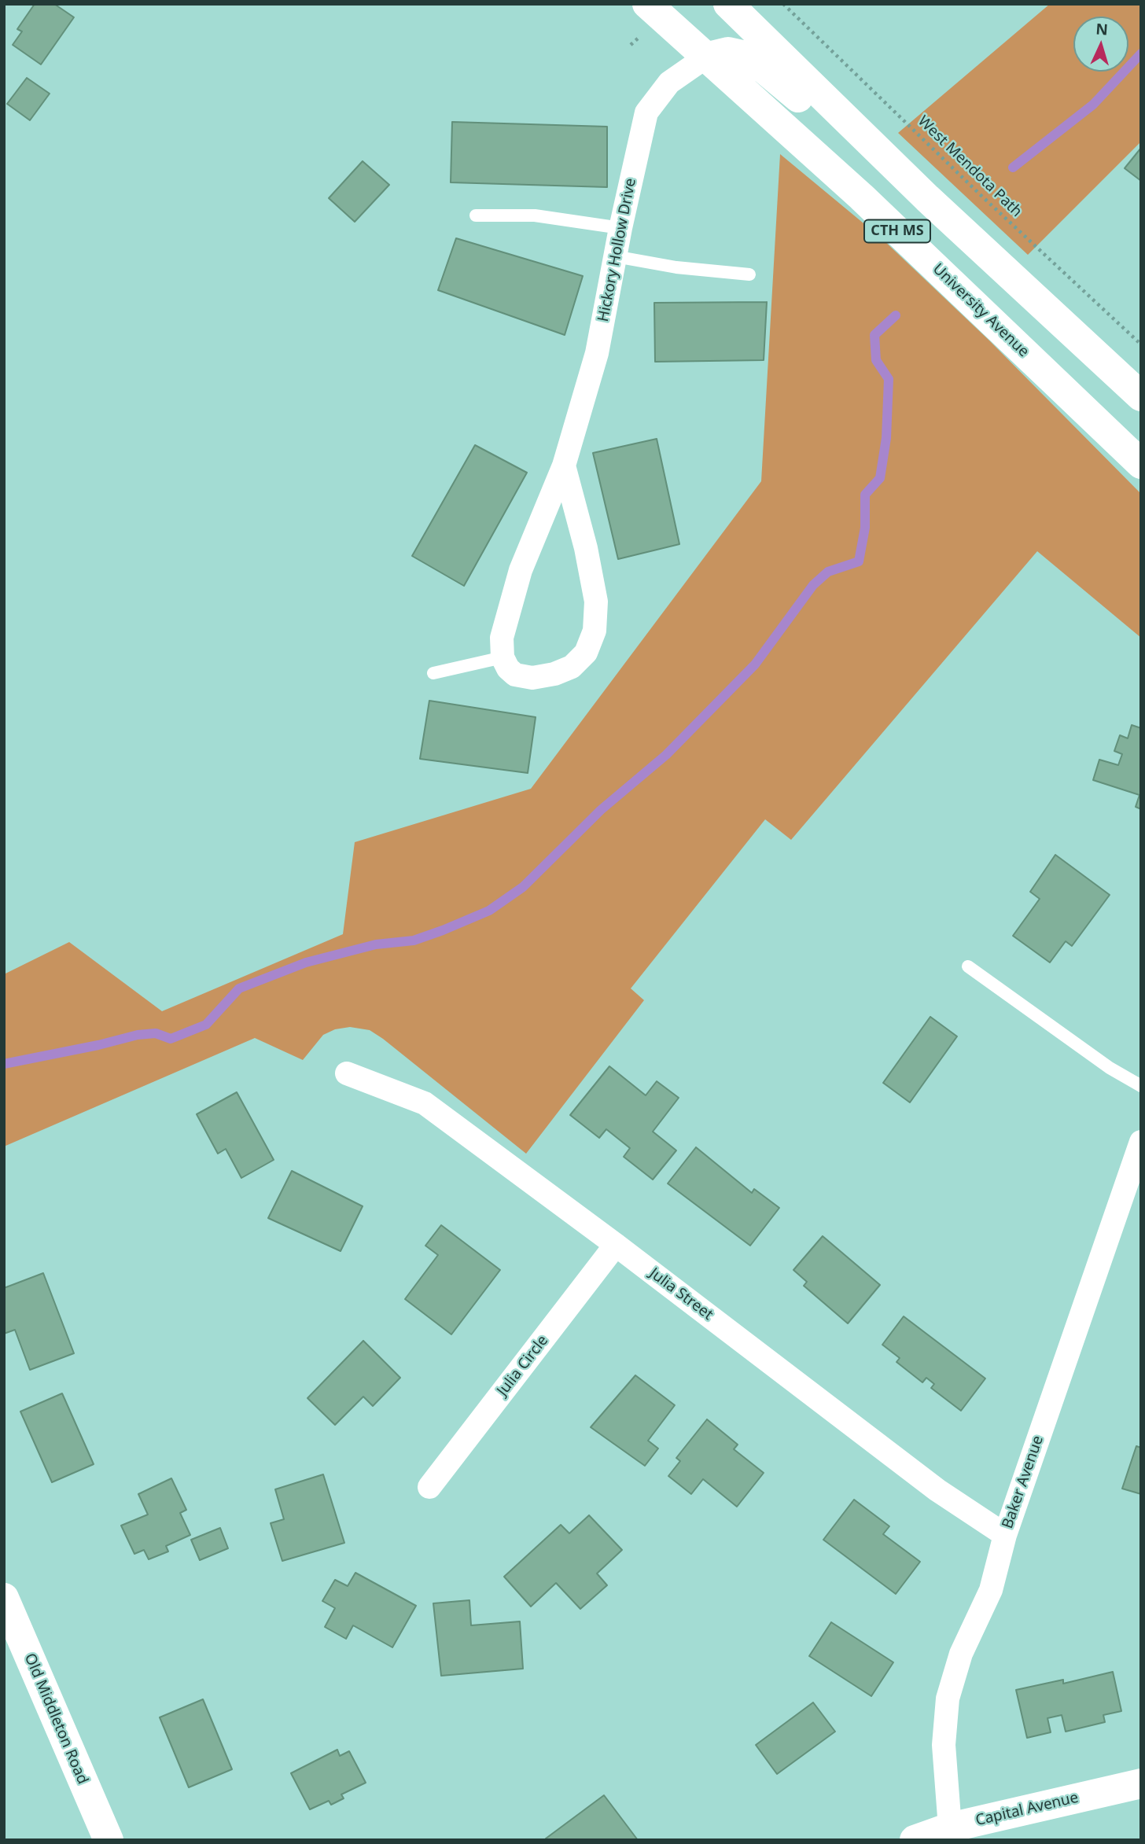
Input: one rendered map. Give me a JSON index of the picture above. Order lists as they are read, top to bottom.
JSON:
{
  "streets": {
    "main road": [
      "CTH MS",
      "University Avenue",
      "Old Middleton Road",
      "Capital Avenue"
    ],
    "street": [
      "Hickory Hollow Drive",
      "Julia Street",
      "Julia Circle",
      "Baker Avenue"
    ],
    "path": ["West Mendota Path"]
  },
  "crossings": [
    ["Hickory Hollow Drive", "University Avenue"],
    ["Julia Street", "Julia Circle"],
    ["Julia Street", "Baker Avenue"],
    ["Baker Avenue", "Capital Avenue"]
  ],
  "north": "top"
}
